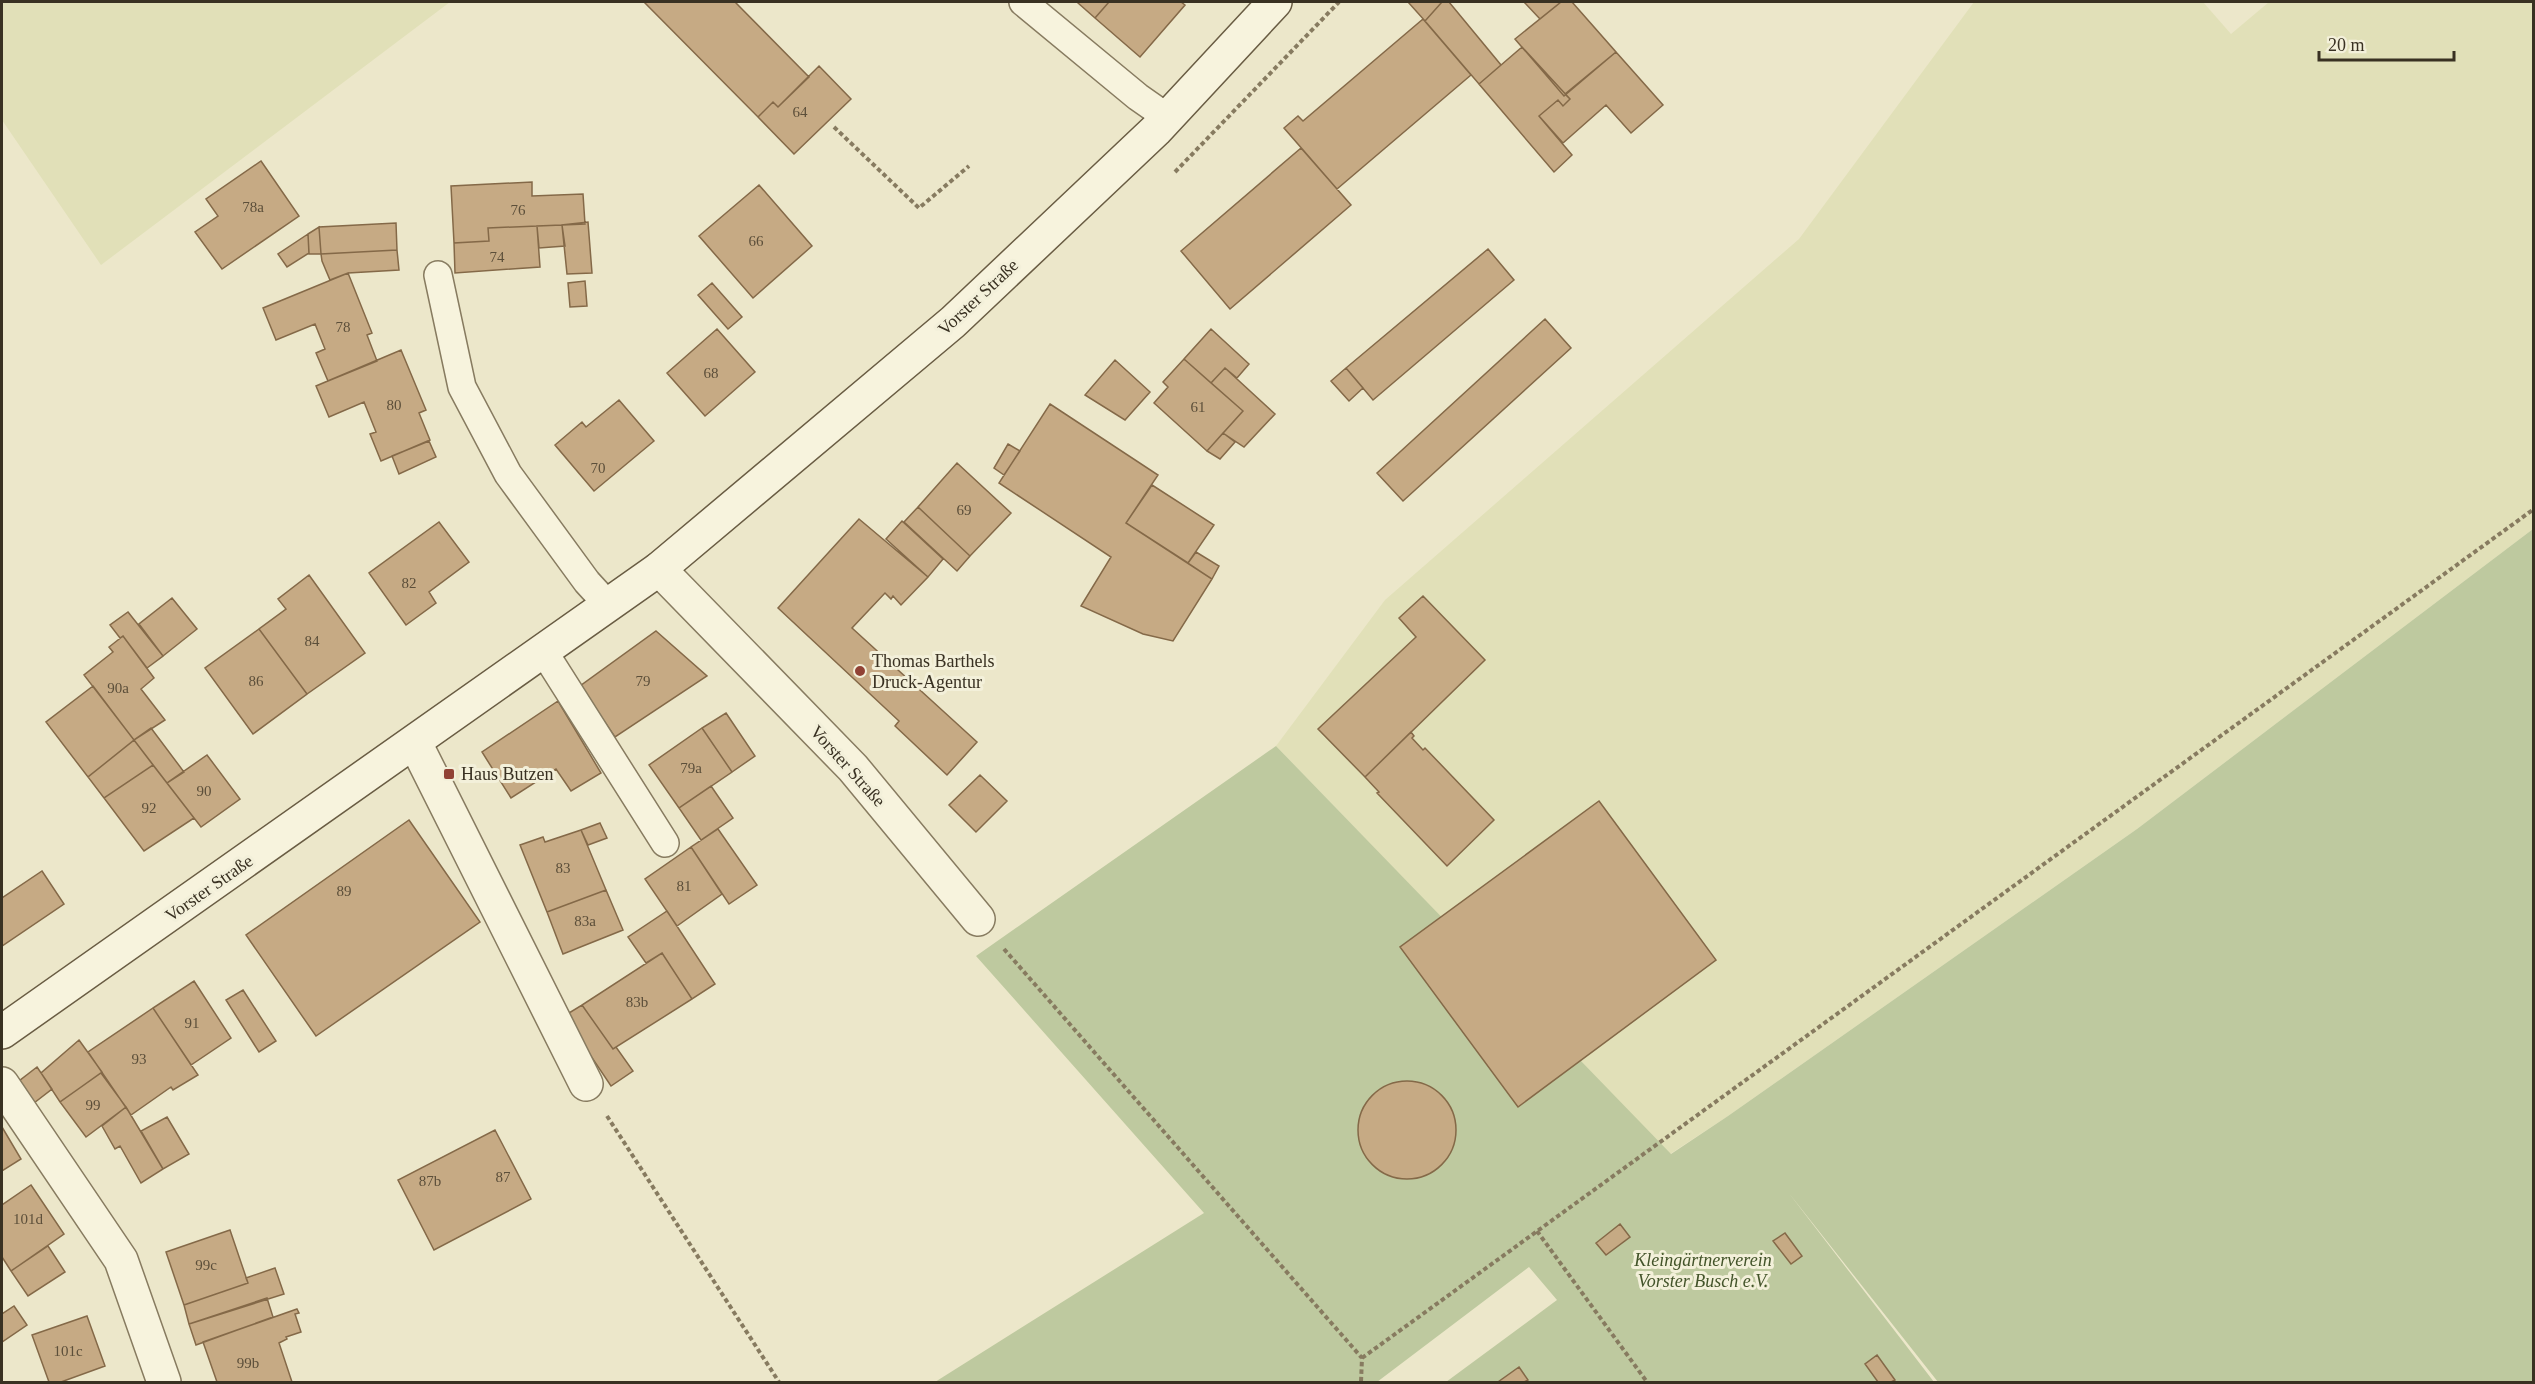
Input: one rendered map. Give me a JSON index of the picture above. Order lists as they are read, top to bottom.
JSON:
{
  "streets": {
    "main road": ["Vorster Straße"]
  },
  "parks": ["Kleingärtnerverein Vorster Busch e.V."],
  "places": {
    "other": ["Thomas Barthels Druck-Agentur"],
    "transit": ["Haus Butzen"]
  },
  "house_numbers": [
    "64",
    "78a",
    "76",
    "66",
    "74",
    "78",
    "68",
    "80",
    "61",
    "70",
    "69",
    "82",
    "84",
    "86",
    "79",
    "90a",
    "79a",
    "90",
    "92",
    "83",
    "81",
    "89",
    "83a",
    "83b",
    "91",
    "93",
    "99",
    "87",
    "87b",
    "101d",
    "99c",
    "101c",
    "99b"
  ],
  "scale_bar": "20 m"
}
